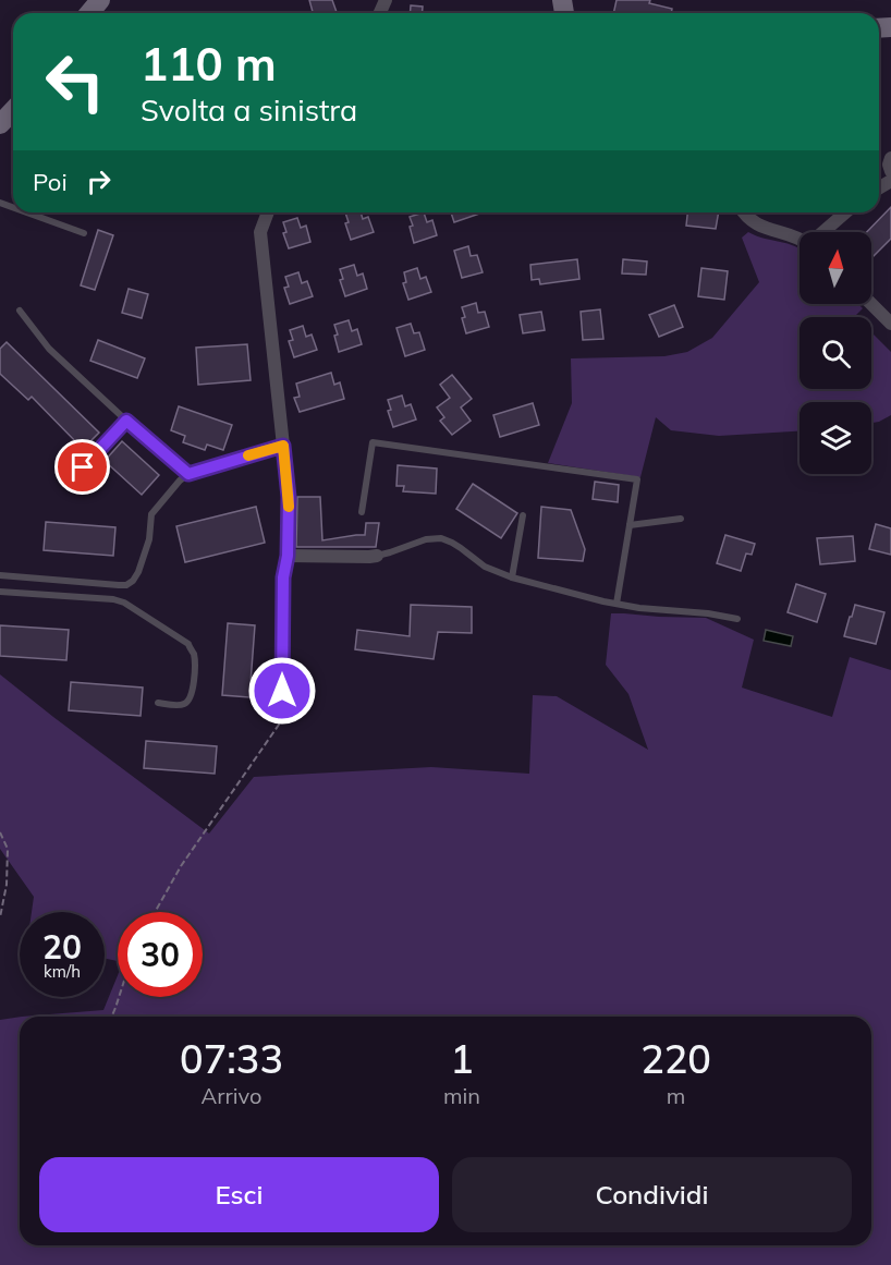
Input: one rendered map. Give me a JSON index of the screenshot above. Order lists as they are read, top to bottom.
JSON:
{
  "north": "top",
  "page": {
    "turn": ["110 m", "Svolta a sinistra"],
    "then": "Poi",
    "speed": "20 km/h",
    "limit": "30",
    "eta": [
      "07:33",
      "Arrivo",
      "1",
      "min",
      "220",
      "m"
    ],
    "buttons": ["Esci", "Condividi"]
  }
}
